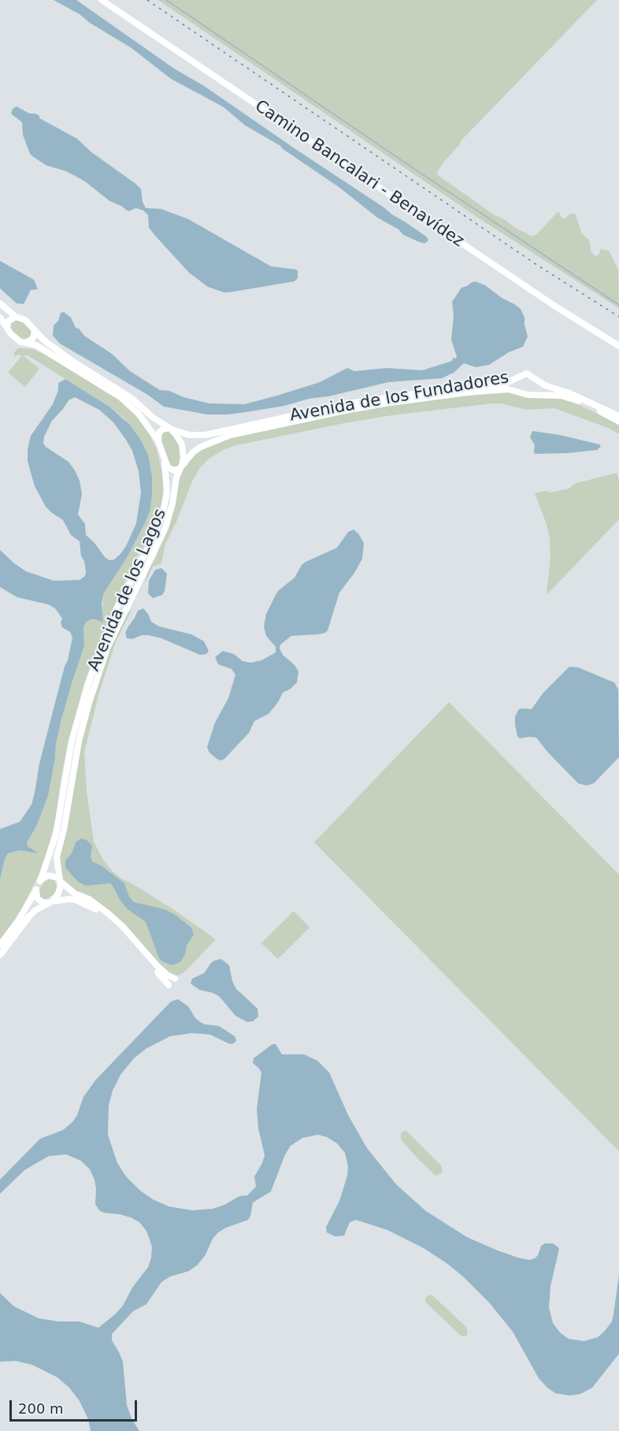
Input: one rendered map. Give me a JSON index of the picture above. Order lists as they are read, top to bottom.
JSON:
{
  "streets": {
    "street": ["Camino Bancalari - Benavídez", "Avenida de los Fundadores", "Avenida de los Lagos"]
  },
  "crossings": [
    ["Avenida de los Fundadores", "Avenida de los Lagos"]
  ],
  "scale_bar": "200 m"
}
